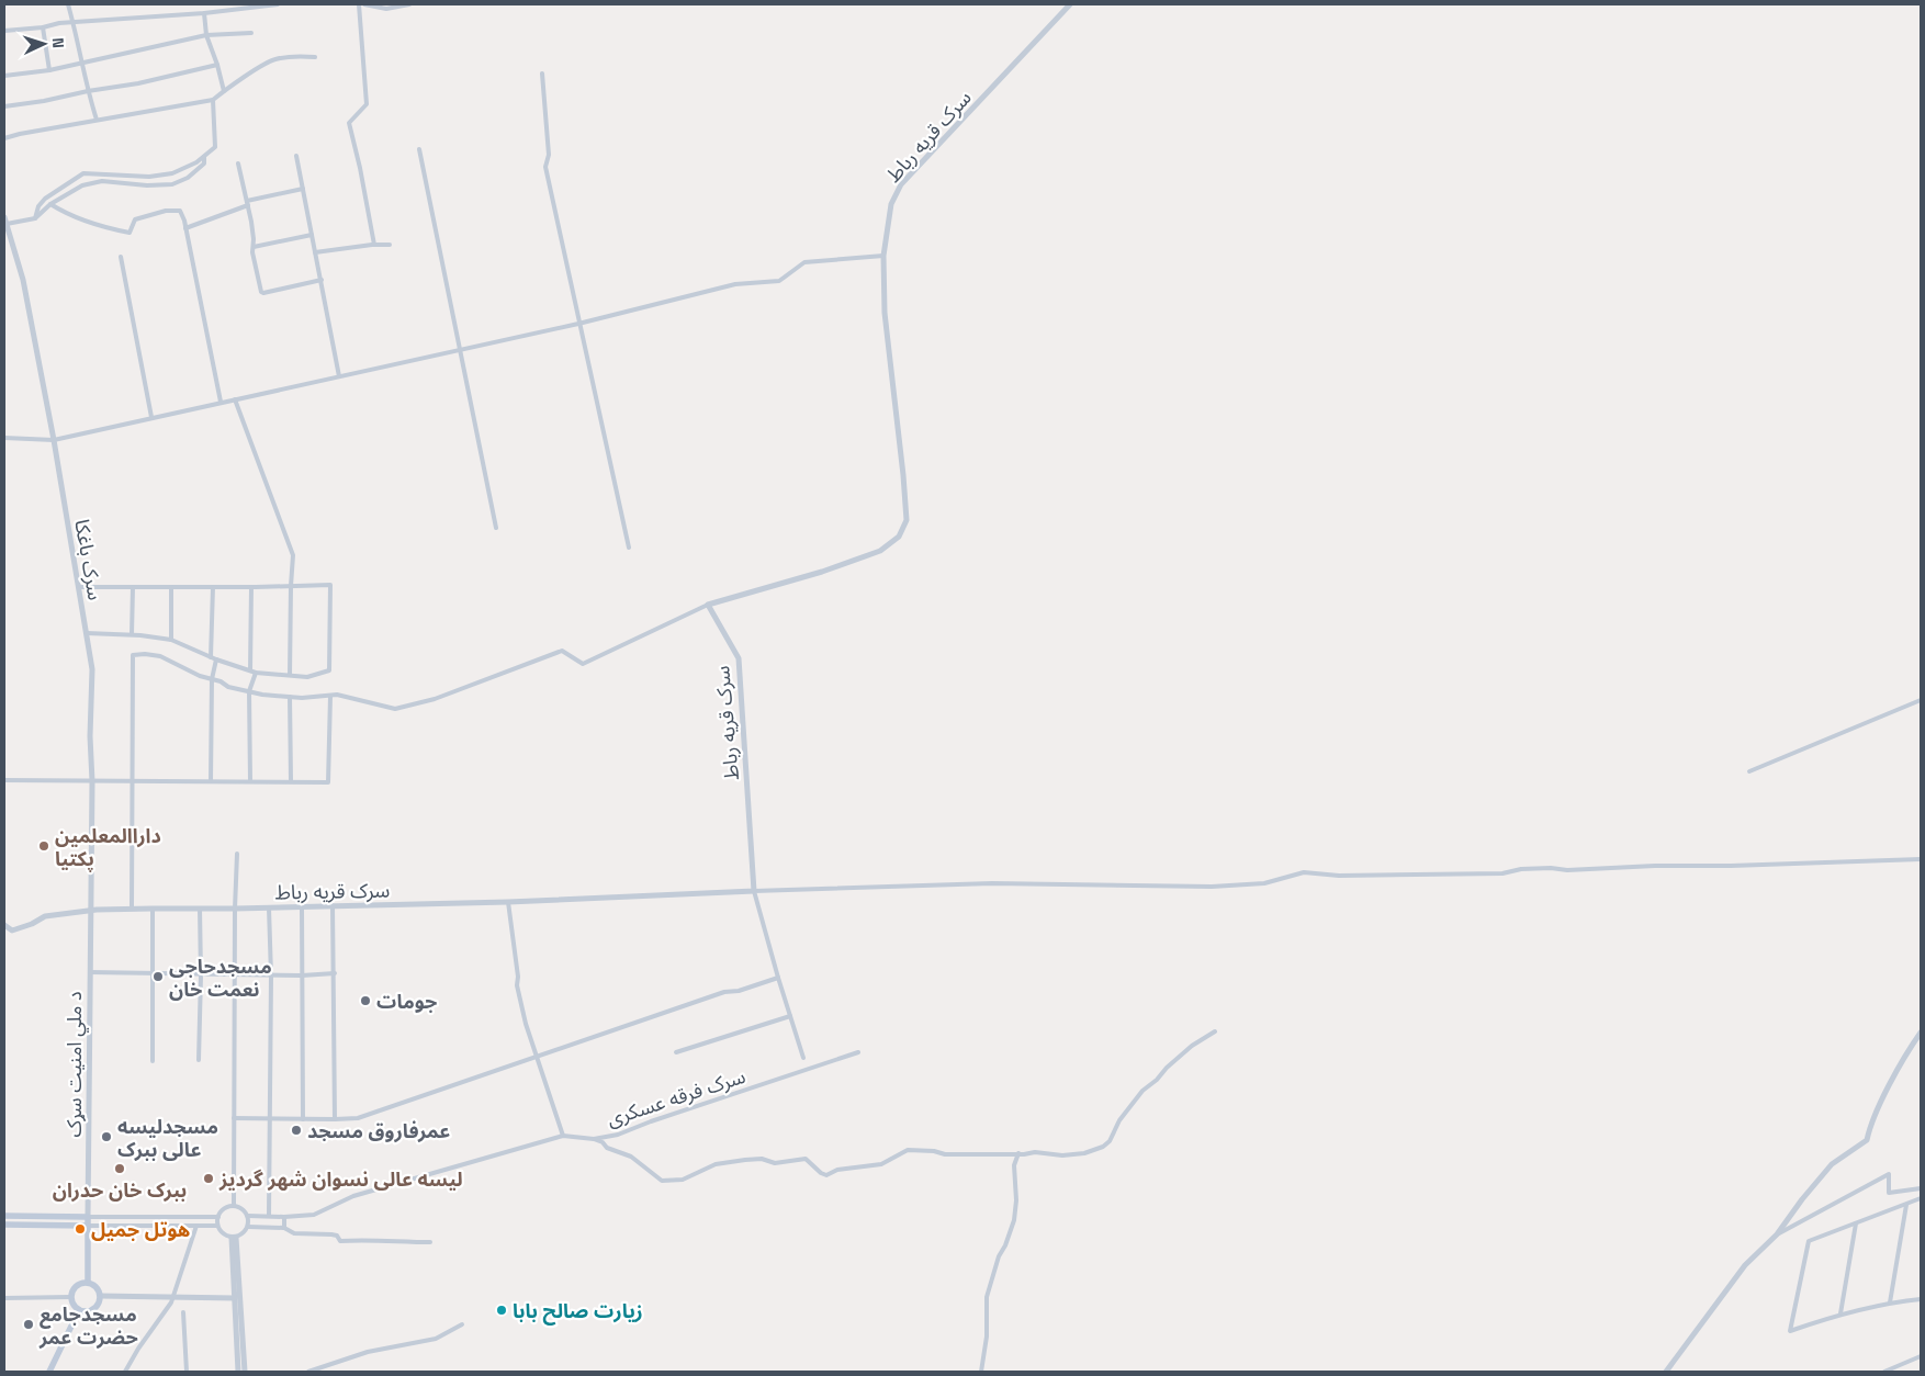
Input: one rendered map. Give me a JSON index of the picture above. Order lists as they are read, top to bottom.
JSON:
{
  "streets": {
    "street": [
      "سرک قریه رباط",
      "سرک باغکا",
      "د ملي امنیت سړک",
      "سرک فرقه عسکری"
    ]
  },
  "crossings": [
    ["سرک قریه رباط", "سرک باغکا"],
    ["سرک قریه رباط", "د ملي امنیت سړک"],
    ["سرک باغکا", "د ملي امنیت سړک"]
  ],
  "places": [
    "داراالمعلمین پکتیا",
    "مسجدحاجی نعمت خان",
    "جومات",
    "عمرفاروق مسجد",
    "مسجدلیسه عالی ببرک",
    "ببرک خان حدران",
    "لیسه عالی نسوان شهر گردیز",
    "هوتل جمیل",
    "زیارت صالح بابا",
    "مسجدجامع حضرت عمر"
  ],
  "north": "right"
}
